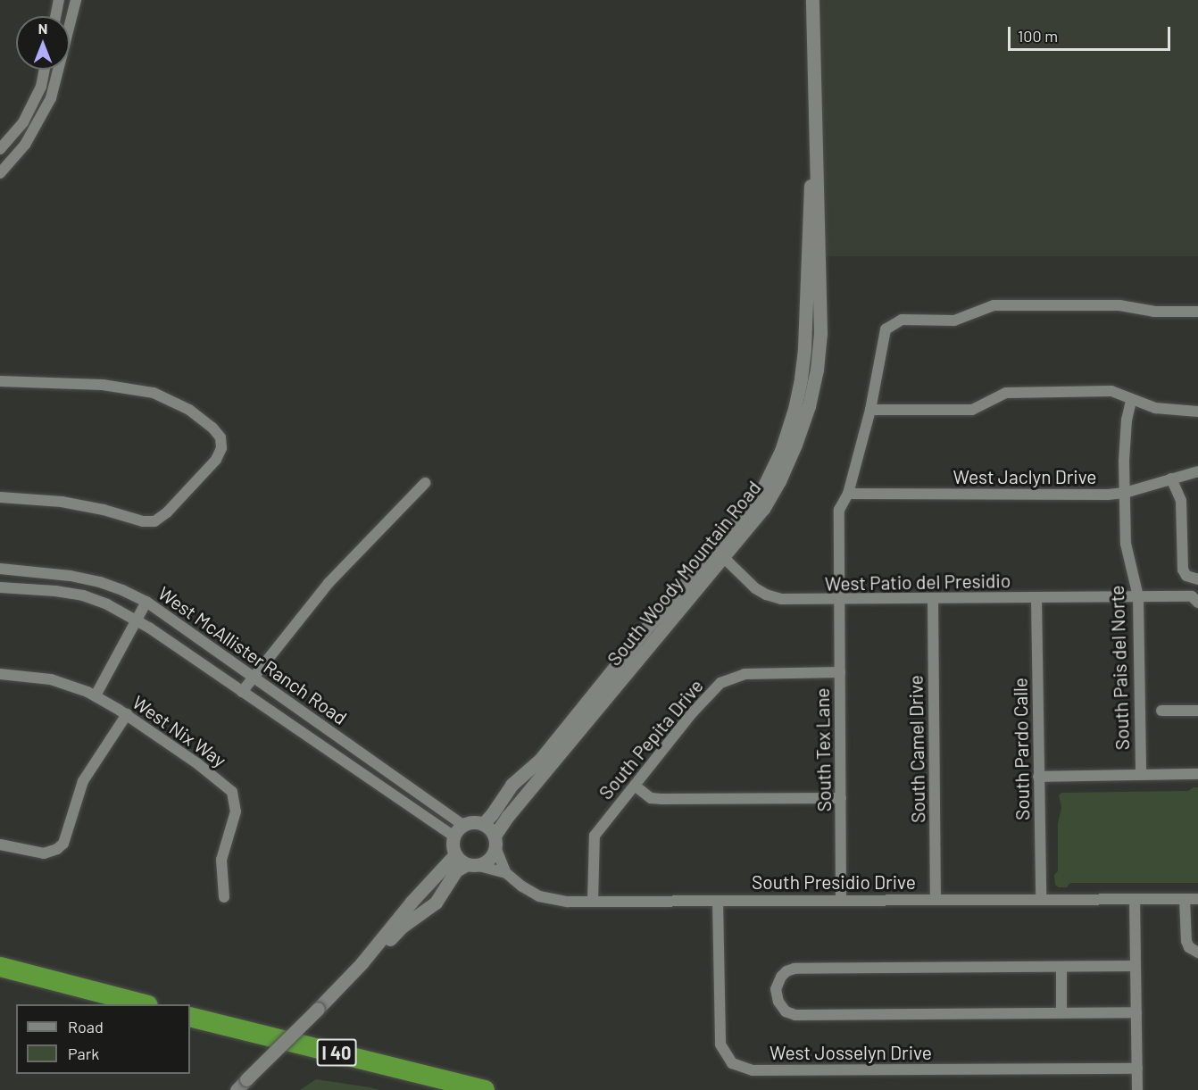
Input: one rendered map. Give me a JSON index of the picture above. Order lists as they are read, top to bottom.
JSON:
{
  "streets": {
    "highway": ["I 40"],
    "street": [
      "West Jaclyn Drive",
      "South Woody Mountain Road",
      "West Patio del Presidio",
      "West McAllister Ranch Road",
      "South Pais del Norte",
      "West Nix Way",
      "South Pepita Drive",
      "South Camel Drive",
      "South Pardo Calle",
      "South Tex Lane",
      "South Presidio Drive",
      "West Josselyn Drive"
    ]
  },
  "crossings": [
    ["West Jaclyn Drive", "South Pais del Norte"],
    ["West Jaclyn Drive", "South Tex Lane"],
    ["South Woody Mountain Road", "West Patio del Presidio"],
    ["South Woody Mountain Road", "West McAllister Ranch Road"],
    ["West Patio del Presidio", "South Pais del Norte"],
    ["West Patio del Presidio", "South Camel Drive"],
    ["West Patio del Presidio", "South Pardo Calle"],
    ["West Patio del Presidio", "South Tex Lane"],
    ["South Pepita Drive", "South Tex Lane"],
    ["South Pepita Drive", "South Presidio Drive"],
    ["South Camel Drive", "South Presidio Drive"],
    ["South Pardo Calle", "South Presidio Drive"],
    ["South Tex Lane", "South Presidio Drive"],
    ["South Presidio Drive", "West Josselyn Drive"]
  ],
  "legend": ["Road", "Park"],
  "scale_bar": "100 m",
  "north": "top"
}
